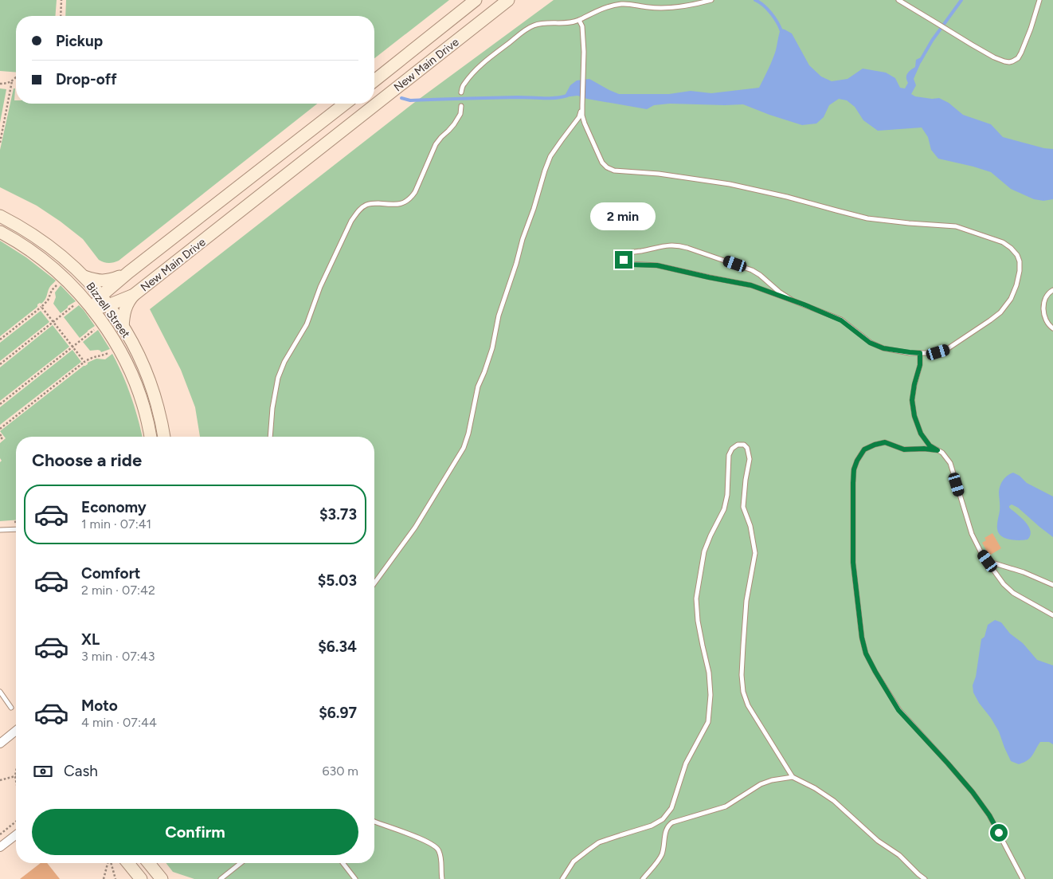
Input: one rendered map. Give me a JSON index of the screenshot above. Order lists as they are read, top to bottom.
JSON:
{
  "streets": {
    "street": ["New Main Drive", "Bizzell Street"]
  },
  "crossings": [
    ["New Main Drive", "Bizzell Street"]
  ],
  "page": {
    "banner": ["Pickup", "Drop-off"],
    "bubble": "2 min",
    "heading": "Choose a ride",
    "list": [
      {
        "name": "Economy",
        "note": "1 min · 07:41",
        "value": "$3.73"
      },
      {
        "name": "Comfort",
        "note": "2 min · 07:42",
        "value": "$5.03"
      },
      {
        "name": "XL",
        "note": "3 min · 07:43",
        "value": "$6.34"
      },
      {
        "name": "Moto",
        "note": "4 min · 07:44",
        "value": "$6.97"
      }
    ],
    "pay": ["Cash", "630 m"],
    "buttons": "Confirm"
  }
}
